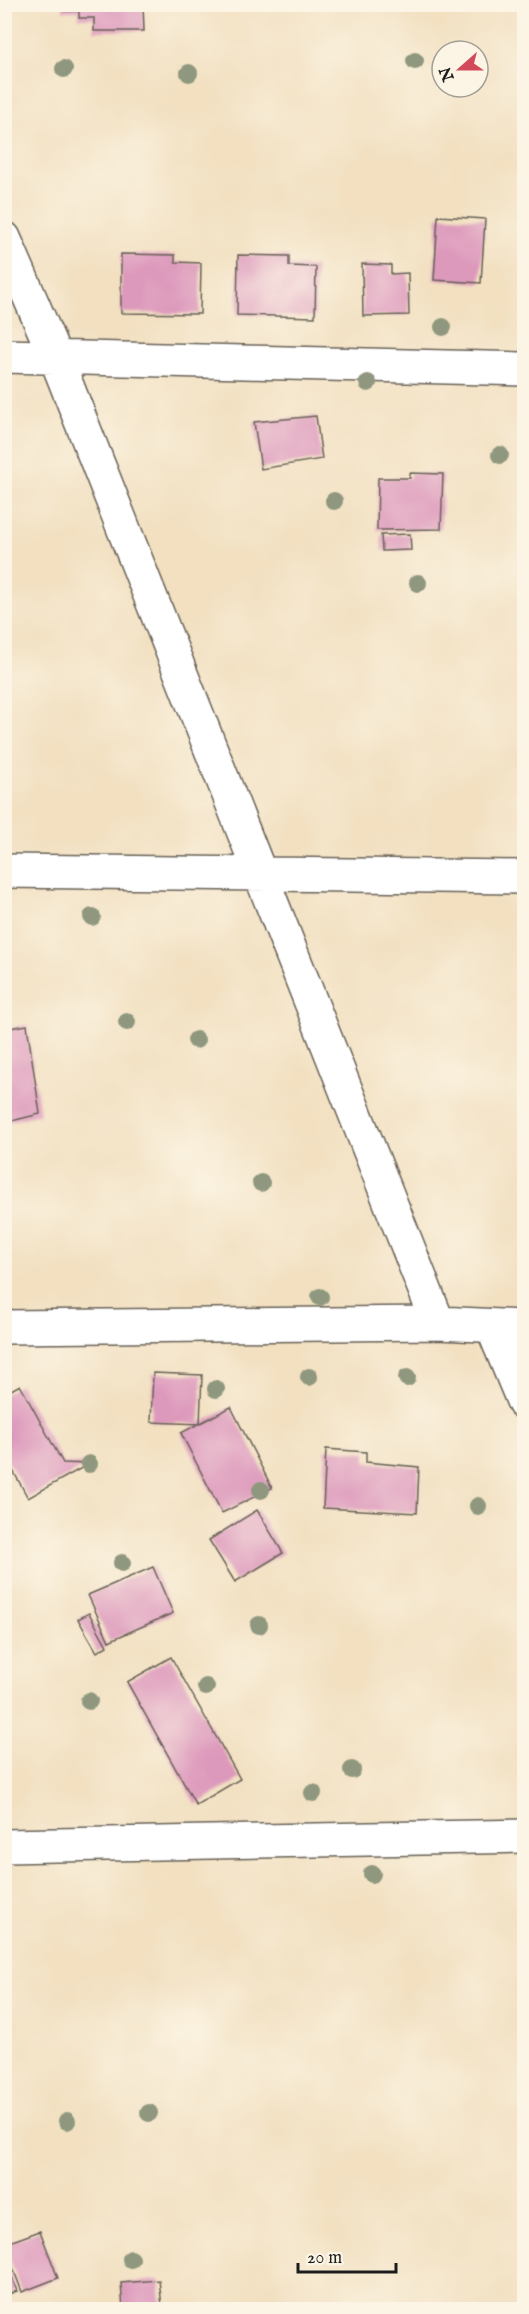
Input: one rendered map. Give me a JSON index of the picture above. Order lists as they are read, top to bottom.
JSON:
{
  "scale_bar": "20 m",
  "north": "left"
}
